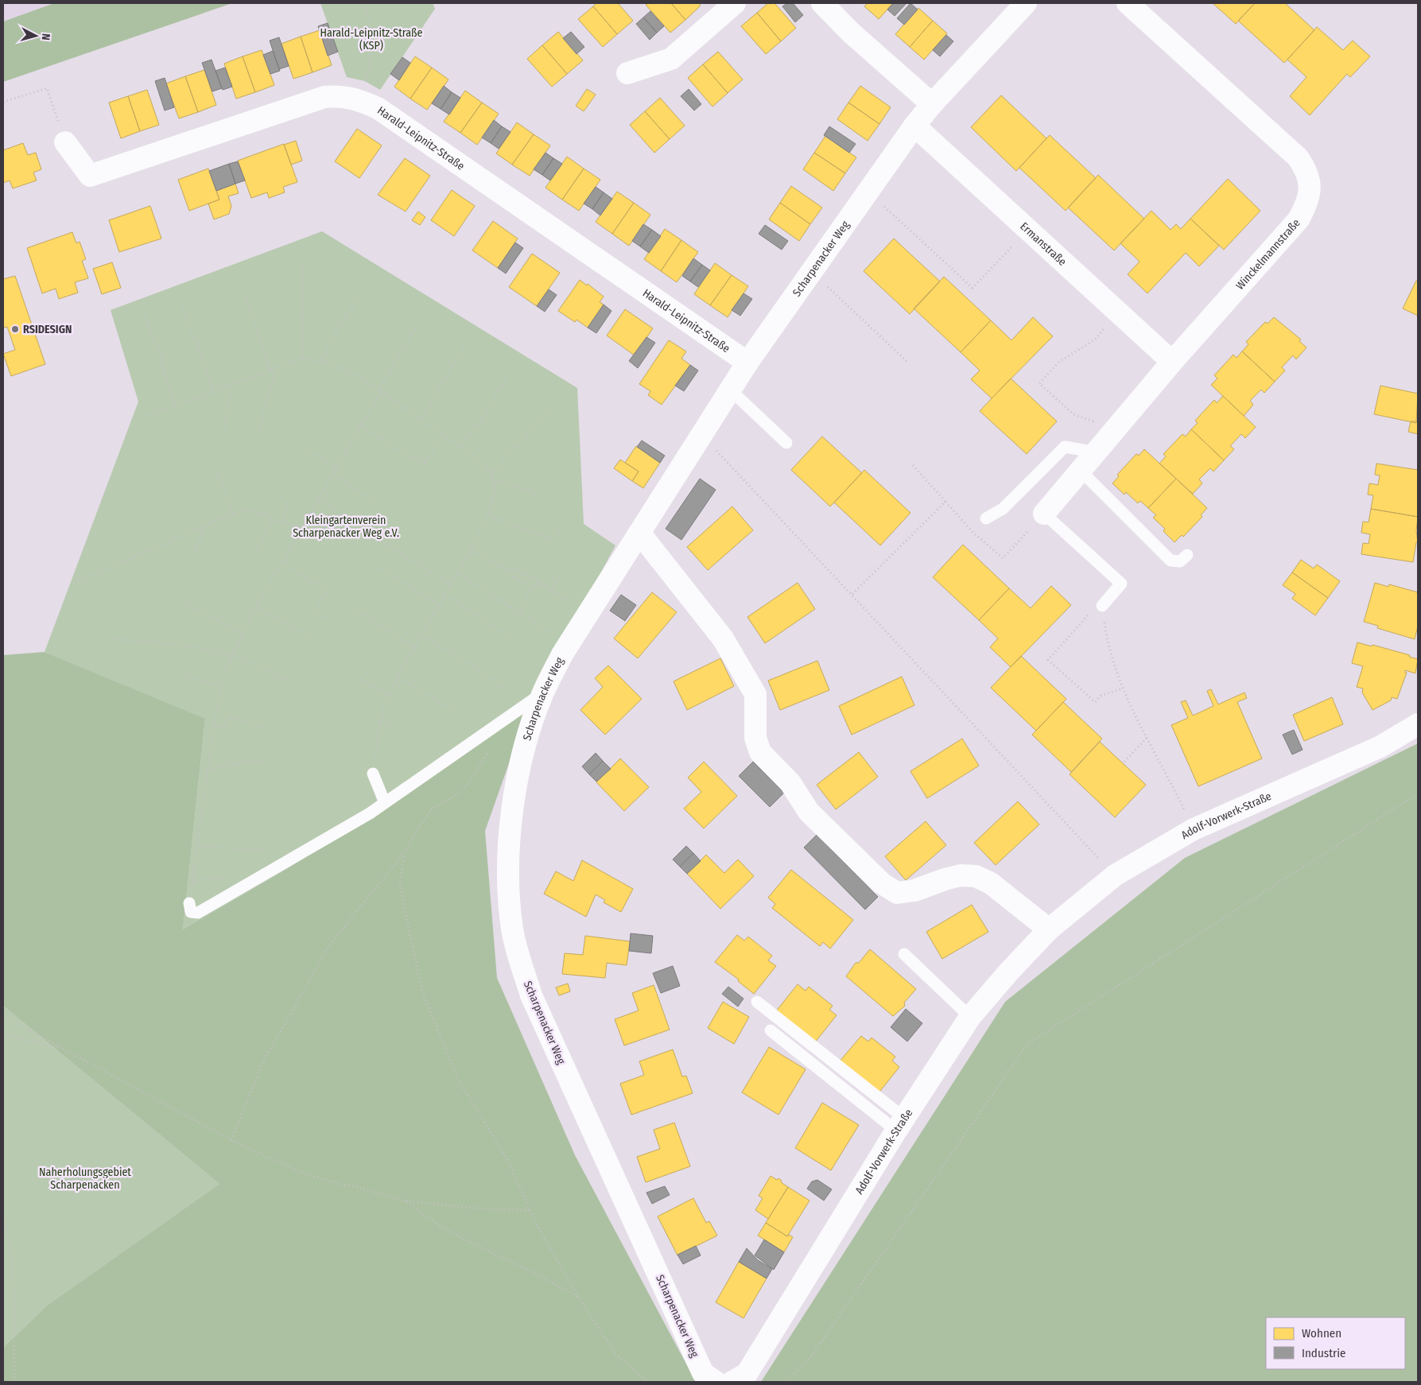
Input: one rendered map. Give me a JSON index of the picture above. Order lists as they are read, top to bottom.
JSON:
{
  "streets": {
    "street": [
      "Harald-Leipnitz-Straße",
      "Ermanstraße",
      "Winckelmannstraße",
      "Scharpenacker Weg",
      "Adolf-Vorwerk-Straße"
    ]
  },
  "crossings": [
    ["Harald-Leipnitz-Straße", "Scharpenacker Weg"],
    ["Ermanstraße", "Winckelmannstraße"],
    ["Ermanstraße", "Scharpenacker Weg"]
  ],
  "parks": ["Harald-Leipnitz-Straße (KSP)", "Kleingartenverein Scharpenacker Weg e.V.", "Naherholungsgebiet Scharpenacken"],
  "places": ["RSIDESIGN"],
  "legend": ["Wohnen", "Industrie"],
  "north": "right"
}
